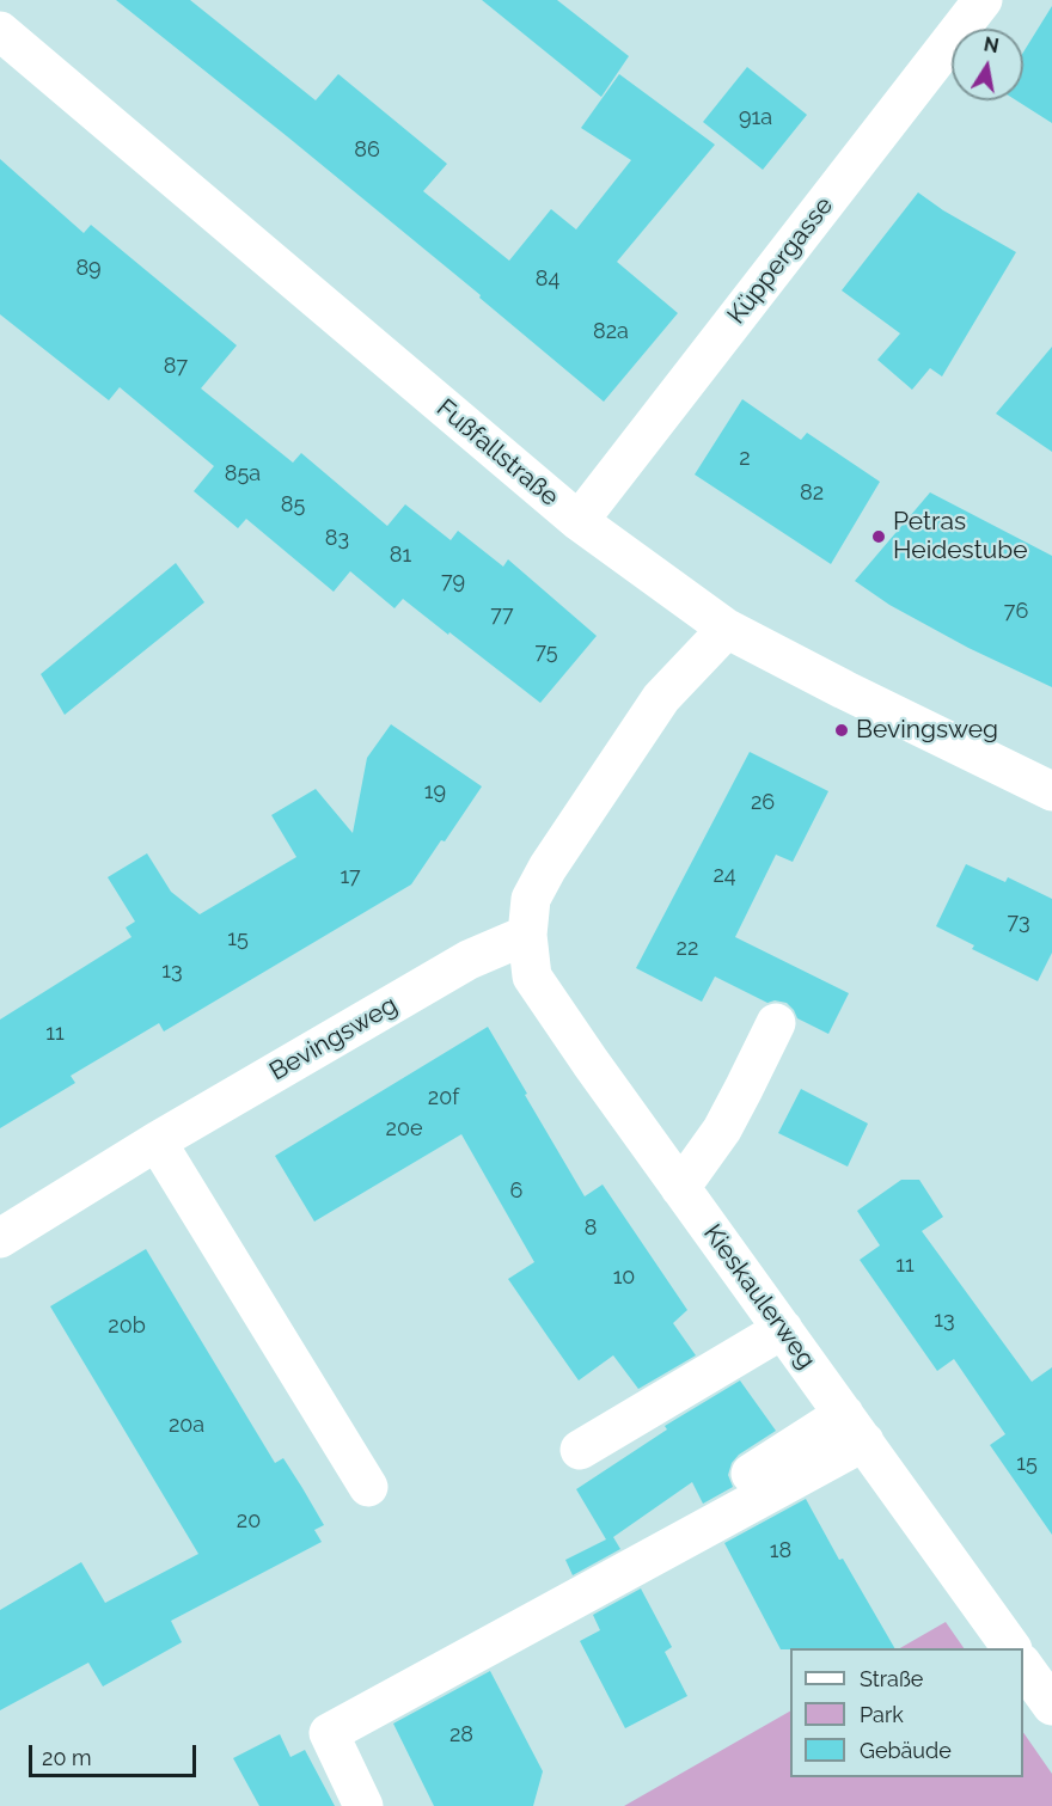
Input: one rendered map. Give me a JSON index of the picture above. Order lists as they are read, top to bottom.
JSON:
{
  "streets": {
    "street": [
      "Küppergasse",
      "Fußfallstraße",
      "Bevingsweg",
      "Kieskaulerweg"
    ]
  },
  "crossings": [
    ["Küppergasse", "Fußfallstraße"],
    ["Bevingsweg", "Kieskaulerweg"]
  ],
  "places": ["Petras Heidestube", "Bevingsweg"],
  "house_numbers": [
    "91a",
    "86",
    "89",
    "84",
    "82a",
    "87",
    "2",
    "85a",
    "82",
    "85",
    "83",
    "81",
    "79",
    "76",
    "77",
    "75",
    "19",
    "26",
    "24",
    "17",
    "73",
    "15",
    "22",
    "13",
    "11",
    "20f",
    "20e",
    "6",
    "8",
    "11",
    "10",
    "13",
    "20b",
    "20a",
    "15",
    "20",
    "18",
    "28"
  ],
  "legend": ["Straße", "Park", "Gebäude"],
  "scale_bar": "20 m",
  "north": "top"
}
